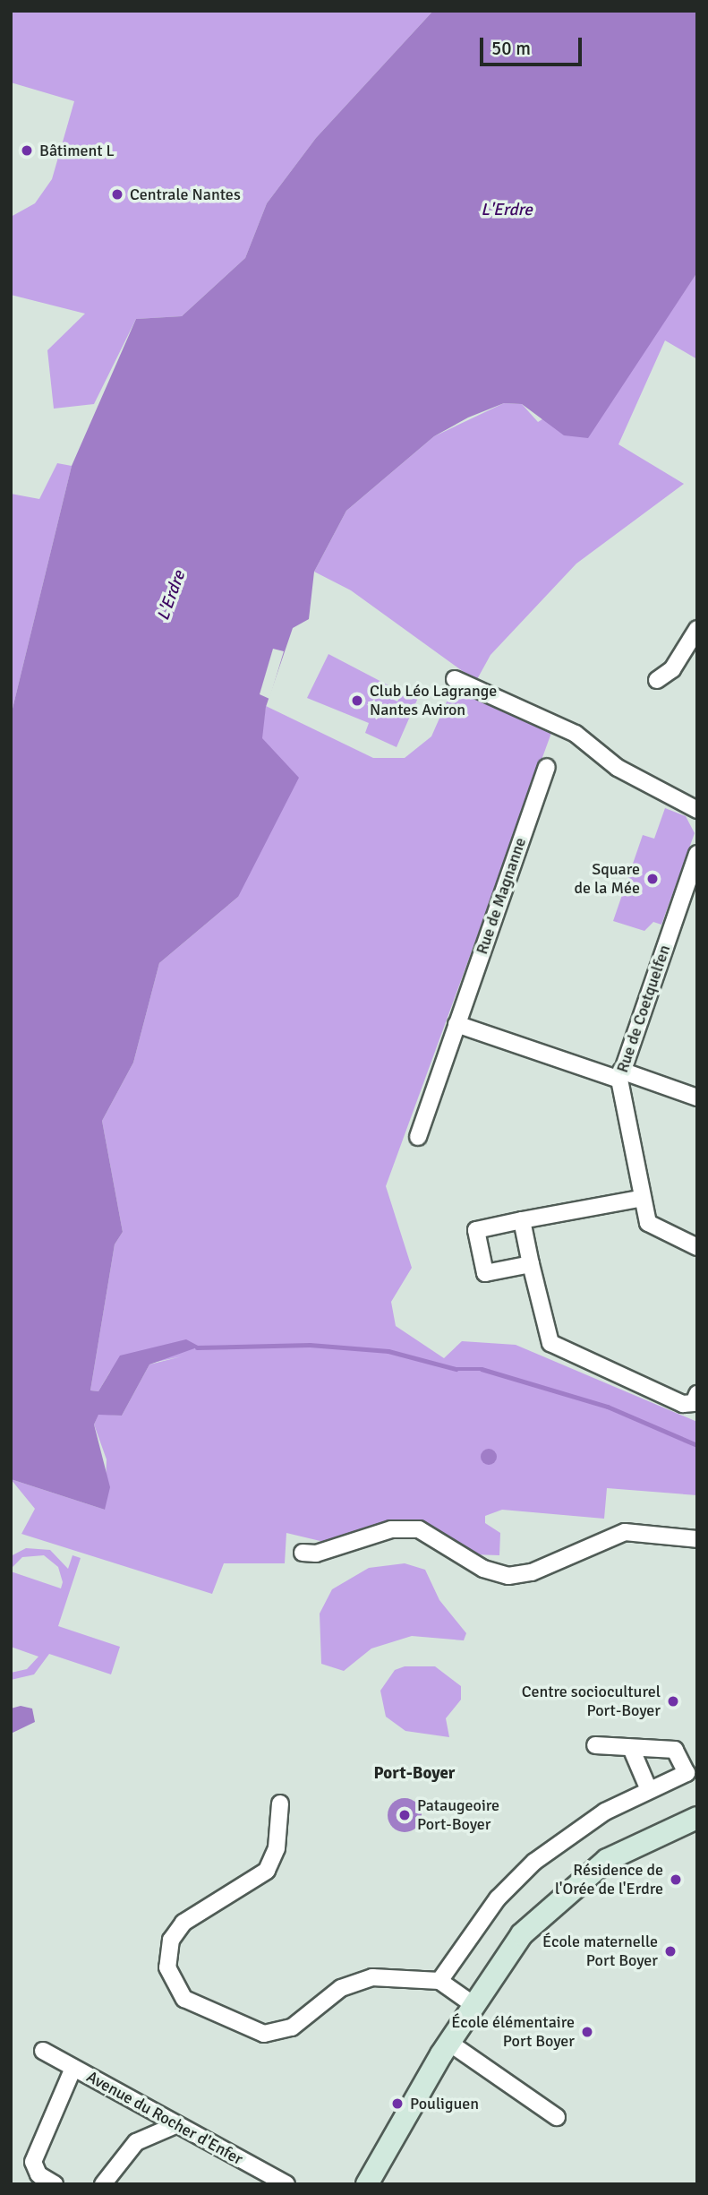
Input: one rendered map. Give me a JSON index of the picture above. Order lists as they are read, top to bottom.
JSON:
{
  "streets": {
    "street": ["Rue de Magnanne", "Rue de Coetquelfen", "Avenue du Rocher d'Enfer"]
  },
  "districts": ["Port-Boyer"],
  "water": ["L'Erdre"],
  "places": [
    "Bâtiment L",
    "Centrale Nantes",
    "Club Léo Lagrange Nantes Aviron",
    "Square de la Mée",
    "Centre socioculturel Port-Boyer",
    "Pataugeoire Port-Boyer",
    "Résidence de l'Orée de l'Erdre",
    "École maternelle Port Boyer",
    "École élémentaire Port Boyer",
    "Pouliguen"
  ],
  "scale_bar": "50 m"
}
